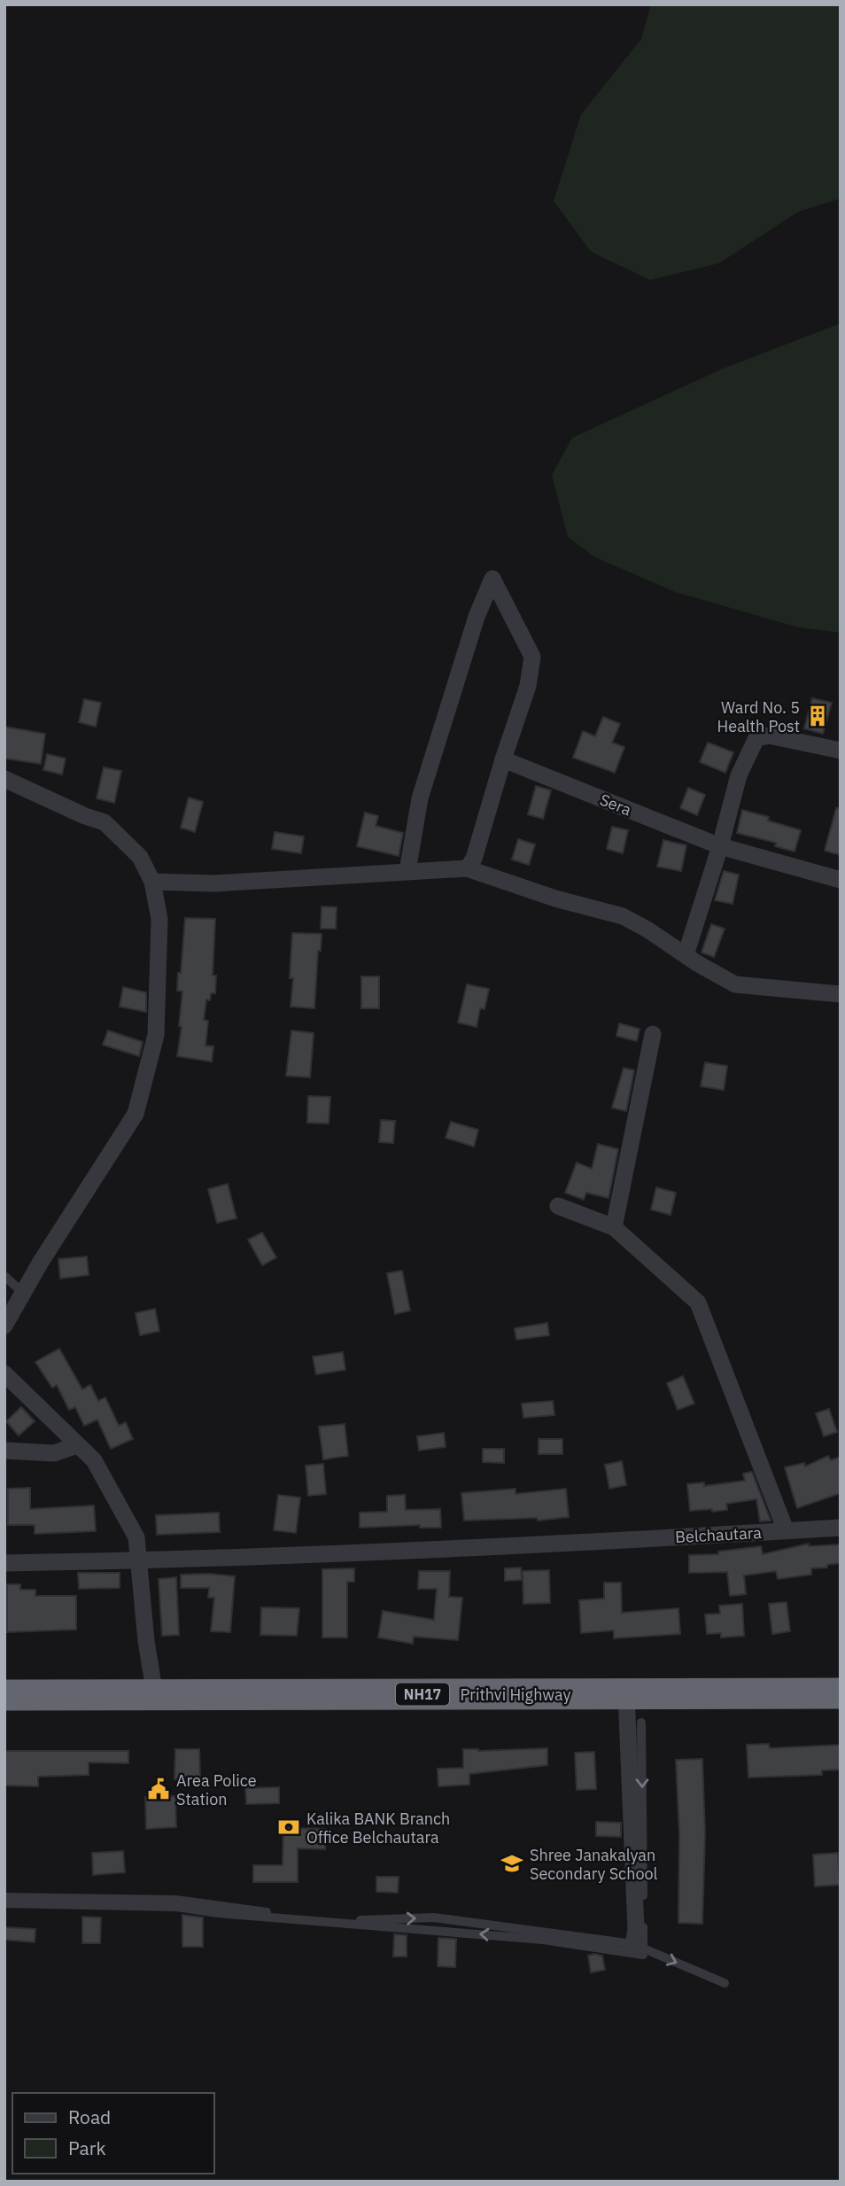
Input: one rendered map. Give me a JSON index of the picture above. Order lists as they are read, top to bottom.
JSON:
{
  "streets": {
    "highway": ["NH17", "Prithvi Highway"],
    "street": ["Sera", "Belchautara"]
  },
  "places": {
    "building": ["Ward No. 5 Health Post"],
    "public building": ["Area Police Station"],
    "bank": ["Kalika BANK Branch Office Belchautara"],
    "school or university": ["Shree Janakalyan Secondary School"]
  },
  "legend": ["Road", "Park"]
}
